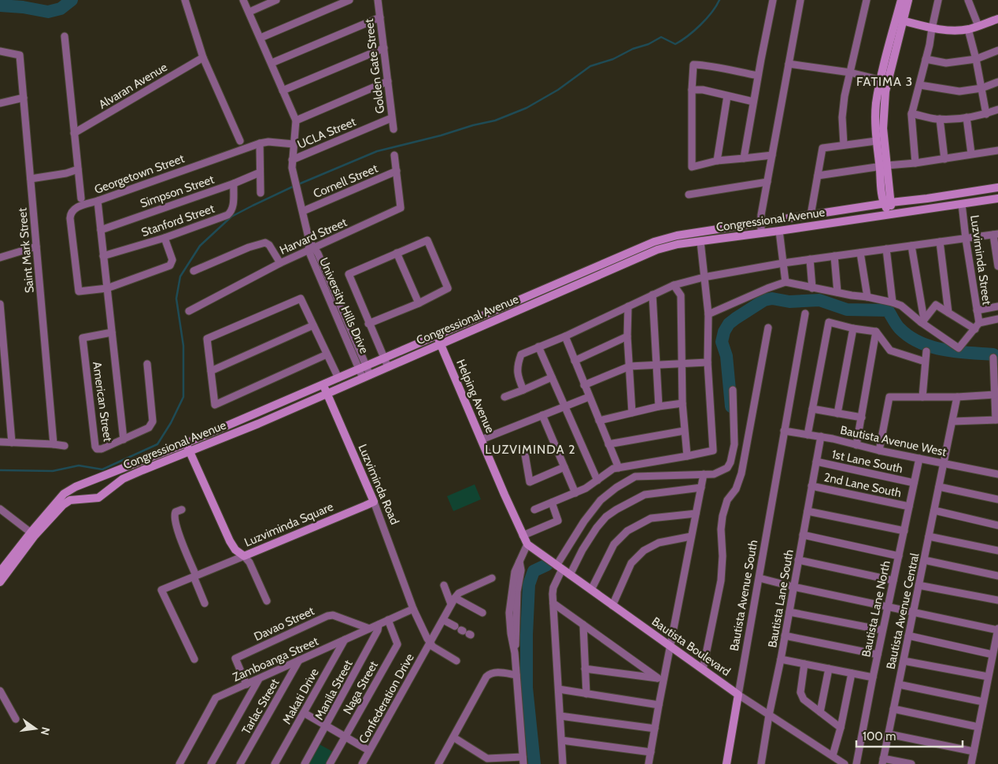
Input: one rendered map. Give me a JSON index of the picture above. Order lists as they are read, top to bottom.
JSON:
{
  "streets": {
    "main road": [
      "Congressional Avenue",
      "Helping Avenue",
      "Luzviminda Road",
      "Luzviminda Square",
      "Bautista Avenue South",
      "Bautista Boulevard"
    ],
    "street": [
      "Golden Gate Street",
      "Alvaran Avenue",
      "UCLA Street",
      "Georgetown Street",
      "Cornell Street",
      "Simpson Street",
      "Stanford Street",
      "Harvard Street",
      "Saint Mark Street",
      "Luzviminda Street",
      "University Hills Drive",
      "American Street",
      "Bautista Avenue West",
      "1st Lane South",
      "2nd Lane South",
      "Bautista Lane South",
      "Bautista Lane North",
      "Bautista Avenue Central",
      "Davao Street",
      "Zamboanga Street",
      "Naga Street",
      "Manila Street",
      "Makati Drive",
      "Confederation Drive",
      "Tarlac Street"
    ]
  },
  "crossings": [
    ["Golden Gate Street", "UCLA Street"],
    ["UCLA Street", "University Hills Drive"],
    ["Georgetown Street", "University Hills Drive"],
    ["Cornell Street", "Harvard Street"],
    ["Cornell Street", "University Hills Drive"],
    ["Simpson Street", "Stanford Street"],
    ["Congressional Avenue", "Luzviminda Street"],
    ["Congressional Avenue", "University Hills Drive"],
    ["Congressional Avenue", "Helping Avenue"],
    ["Congressional Avenue", "Luzviminda Road"],
    ["Congressional Avenue", "Luzviminda Square"],
    ["Harvard Street", "University Hills Drive"],
    ["Helping Avenue", "Bautista Boulevard"],
    ["Bautista Avenue West", "Bautista Avenue South"],
    ["Bautista Avenue West", "Bautista Lane South"],
    ["Bautista Avenue West", "Bautista Lane North"],
    ["Bautista Avenue West", "Bautista Avenue Central"],
    ["1st Lane South", "Bautista Lane South"],
    ["1st Lane South", "Bautista Lane North"],
    ["Luzviminda Road", "Luzviminda Square"],
    ["Luzviminda Road", "Zamboanga Street"],
    ["2nd Lane South", "Bautista Lane South"],
    ["2nd Lane South", "Bautista Lane North"],
    ["Bautista Avenue South", "Bautista Boulevard"],
    ["Bautista Lane South", "Bautista Boulevard"],
    ["Davao Street", "Zamboanga Street"],
    ["Zamboanga Street", "Naga Street"],
    ["Zamboanga Street", "Manila Street"],
    ["Zamboanga Street", "Makati Drive"],
    ["Zamboanga Street", "Tarlac Street"]
  ],
  "districts": ["FATIMA 3", "LUZVIMINDA 2"],
  "scale_bar": "100 m",
  "north": "right"
}
